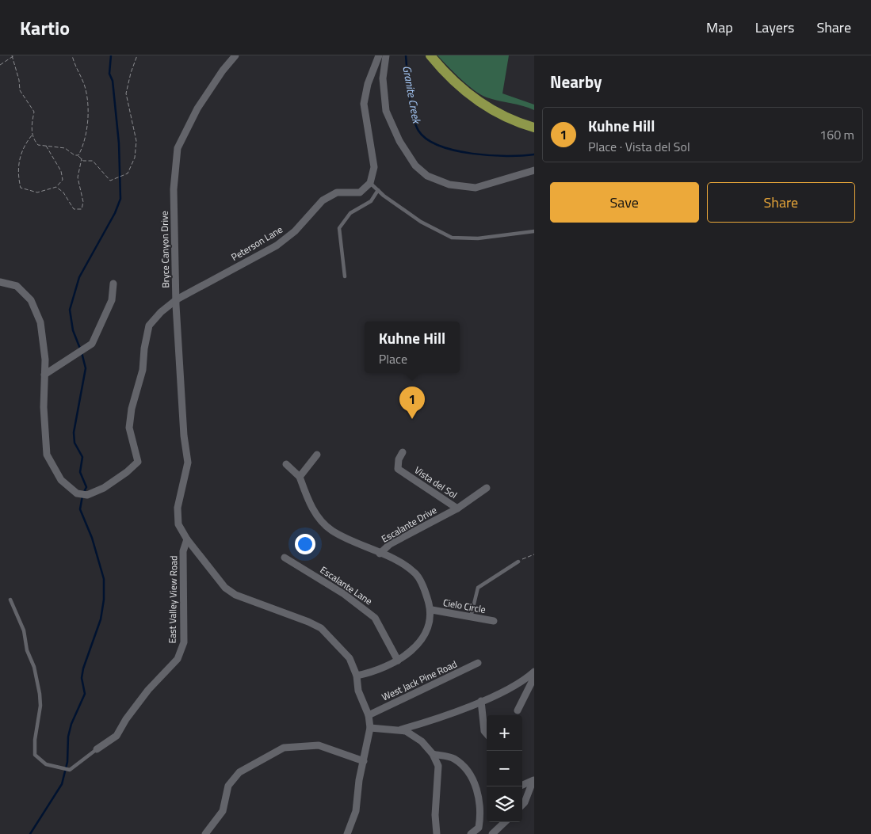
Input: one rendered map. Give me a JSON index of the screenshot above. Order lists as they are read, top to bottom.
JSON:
{
  "streets": {
    "street": [
      "Peterson Lane",
      "Bryce Canyon Drive",
      "Vista del Sol",
      "Escalante Drive",
      "Escalante Lane",
      "East Valley View Road",
      "Cielo Circle",
      "West Jack Pine Road"
    ]
  },
  "crossings": [
    ["Peterson Lane", "Bryce Canyon Drive"],
    ["Vista del Sol", "Escalante Drive"],
    ["Escalante Drive", "Cielo Circle"]
  ],
  "water": ["Granite Creek"],
  "page": {
    "header": "Kartio",
    "nav": ["Map", "Layers", "Share"],
    "heading": "Nearby",
    "list": [
      {
        "mark": "1",
        "name": "Kuhne Hill",
        "note": "Place · Vista del Sol",
        "value": "160 m"
      }
    ],
    "buttons": ["Save", "Share"],
    "popup": ["Kuhne Hill", "Place"],
    "pins": "1",
    "map_buttons": ["+", "−"]
  }
}
